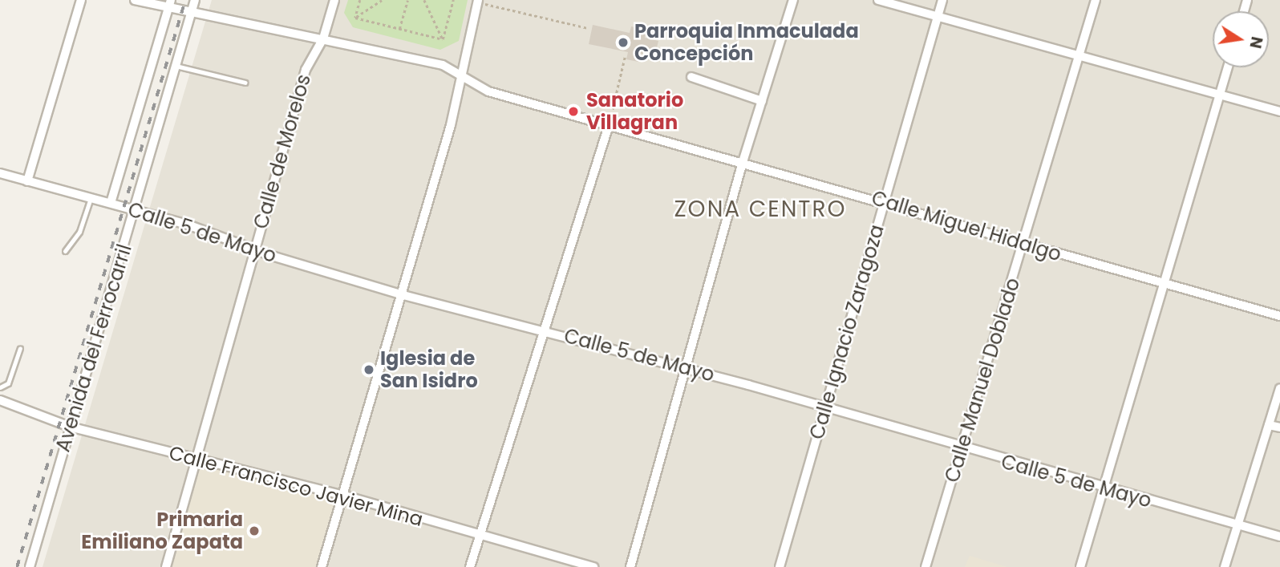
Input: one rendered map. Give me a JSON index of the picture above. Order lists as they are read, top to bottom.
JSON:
{
  "streets": {
    "street": [
      "Calle de Morelos",
      "Calle Miguel Hidalgo",
      "Calle 5 de Mayo",
      "Calle Ignacio Zaragoza",
      "Avenida del Ferrocarril",
      "Calle Manuel Doblado",
      "Calle Francisco Javier Mina"
    ]
  },
  "crossings": [
    ["Calle de Morelos", "Calle Miguel Hidalgo"],
    ["Calle de Morelos", "Calle 5 de Mayo"],
    ["Calle de Morelos", "Calle Francisco Javier Mina"],
    ["Calle Miguel Hidalgo", "Calle Ignacio Zaragoza"],
    ["Calle Miguel Hidalgo", "Calle Manuel Doblado"],
    ["Calle 5 de Mayo", "Calle Ignacio Zaragoza"],
    ["Calle 5 de Mayo", "Avenida del Ferrocarril"],
    ["Calle 5 de Mayo", "Calle Manuel Doblado"],
    ["Avenida del Ferrocarril", "Calle Francisco Javier Mina"]
  ],
  "districts": ["ZONA CENTRO"],
  "places": [
    "Parroquia Inmaculada Concepción",
    "Sanatorio Villagran",
    "Iglesia de San Isidro",
    "Primaria Emiliano Zapata"
  ],
  "north": "right"
}
